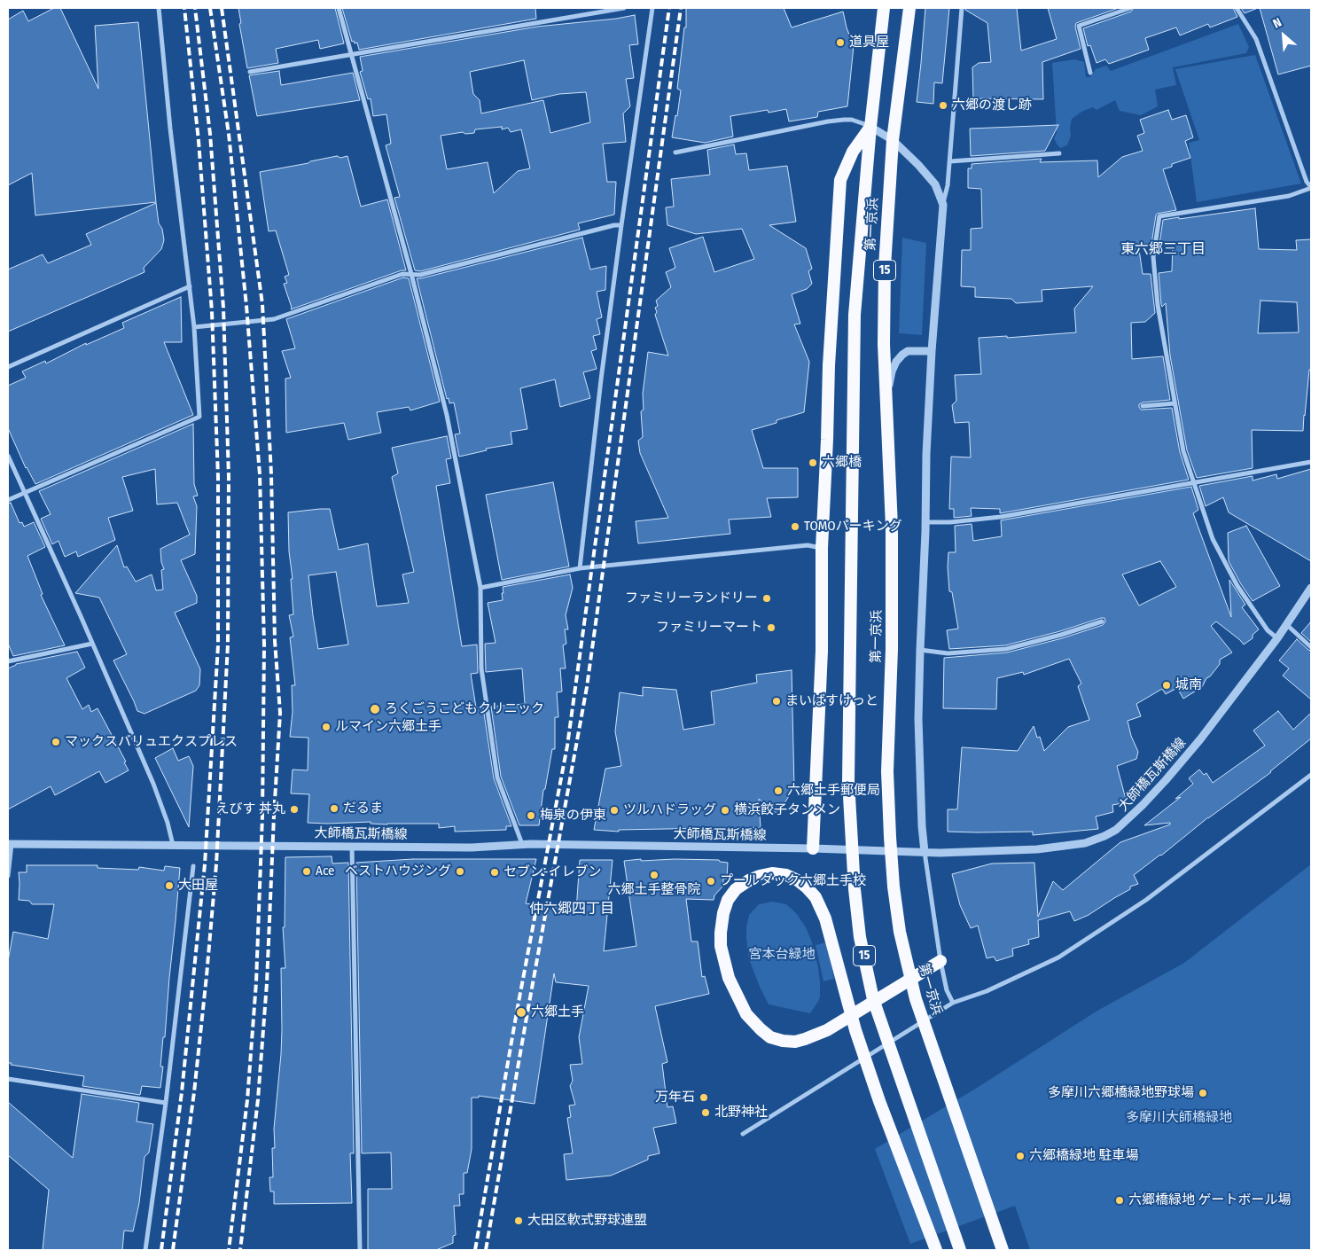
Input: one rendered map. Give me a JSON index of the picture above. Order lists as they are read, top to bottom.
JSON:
{
  "streets": {
    "highway": ["第一京浜", "15"],
    "street": ["大師橋瓦斯橋線"]
  },
  "districts": ["東六郷三丁目", "仲六郷四丁目"],
  "parks": ["宮本台緑地", "多摩川大師橋緑地"],
  "places": [
    "道具屋",
    "六郷の渡し跡",
    "六郷橋",
    "TOMOパーキング",
    "ファミリーランドリー",
    "ファミリーマート",
    "城南",
    "まいばすけっと",
    "ろくごうこどもクリニック",
    "ルマイン六郷土手",
    "マックスバリュエクスプレス",
    "六郷土手郵便局",
    "だるま",
    "えびす 丼丸",
    "ツルハドラッグ",
    "横浜餃子タンメン",
    "梅泉の伊東",
    "Ace",
    "ベストハウジング",
    "セブン-イレブン",
    "六郷土手整骨院",
    "プールダック六郷土手校",
    "大田屋",
    "六郷土手",
    "多摩川六郷橋緑地野球場",
    "万年石",
    "北野神社",
    "六郷橋緑地 駐車場",
    "六郷橋緑地 ゲートボール場",
    "大田区軟式野球連盟"
  ],
  "north": "top left"
}
